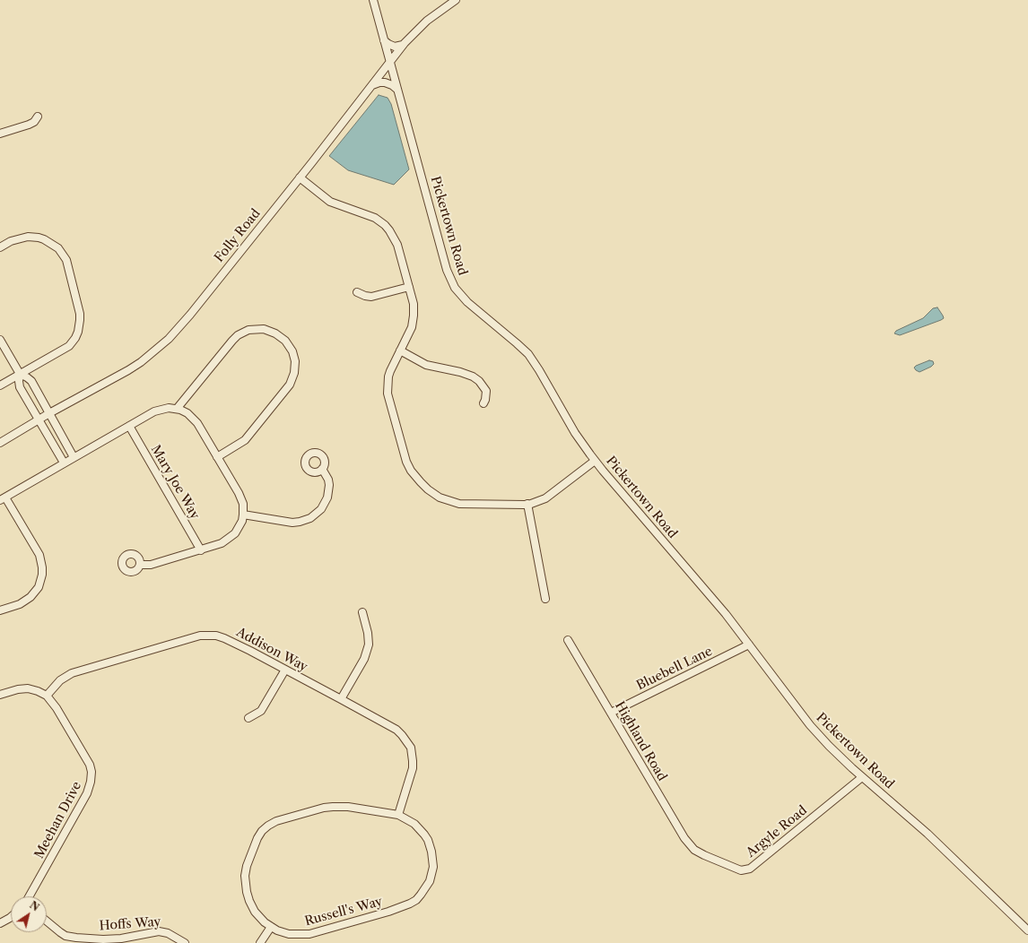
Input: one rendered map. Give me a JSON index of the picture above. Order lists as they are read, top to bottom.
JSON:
{
  "streets": {
    "street": [
      "Pickertown Road",
      "Folly Road",
      "Mary Joe Way",
      "Addison Way",
      "Bluebell Lane",
      "Highland Road",
      "Meehan Drive",
      "Argyle Road",
      "Russell's Way",
      "Hoffs Way"
    ]
  },
  "crossings": [
    ["Pickertown Road", "Folly Road"],
    ["Pickertown Road", "Bluebell Lane"],
    ["Pickertown Road", "Argyle Road"],
    ["Addison Way", "Meehan Drive"],
    ["Addison Way", "Russell's Way"],
    ["Bluebell Lane", "Highland Road"],
    ["Highland Road", "Argyle Road"]
  ],
  "north": "top right"
}
